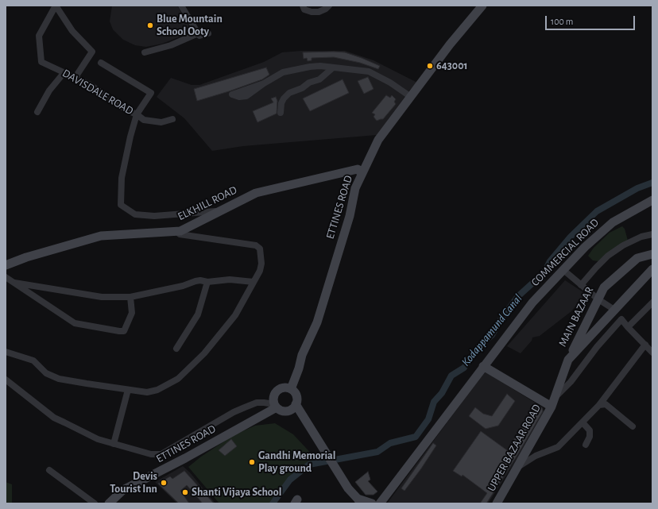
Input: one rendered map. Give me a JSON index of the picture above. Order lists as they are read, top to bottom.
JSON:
{
  "streets": {
    "main road": [
      "ELKHILL ROAD",
      "ETTINES ROAD",
      "COMMERCIAL ROAD",
      "MAIN BAZAAR",
      "UPPER BAZAAR ROAD"
    ],
    "street": ["DAVISDALE ROAD"]
  },
  "crossings": [
    ["DAVISDALE ROAD", "ELKHILL ROAD"],
    ["ELKHILL ROAD", "ETTINES ROAD"],
    ["COMMERCIAL ROAD", "UPPER BAZAAR ROAD"],
    ["MAIN BAZAAR", "UPPER BAZAAR ROAD"]
  ],
  "water": ["Kodappamund Canal"],
  "places": [
    "Blue Mountain School Ooty",
    "643001",
    "Gandhi Memorial Play ground",
    "Devis Tourist Inn",
    "Shanti Vijaya School"
  ],
  "scale_bar": "100 m"
}
